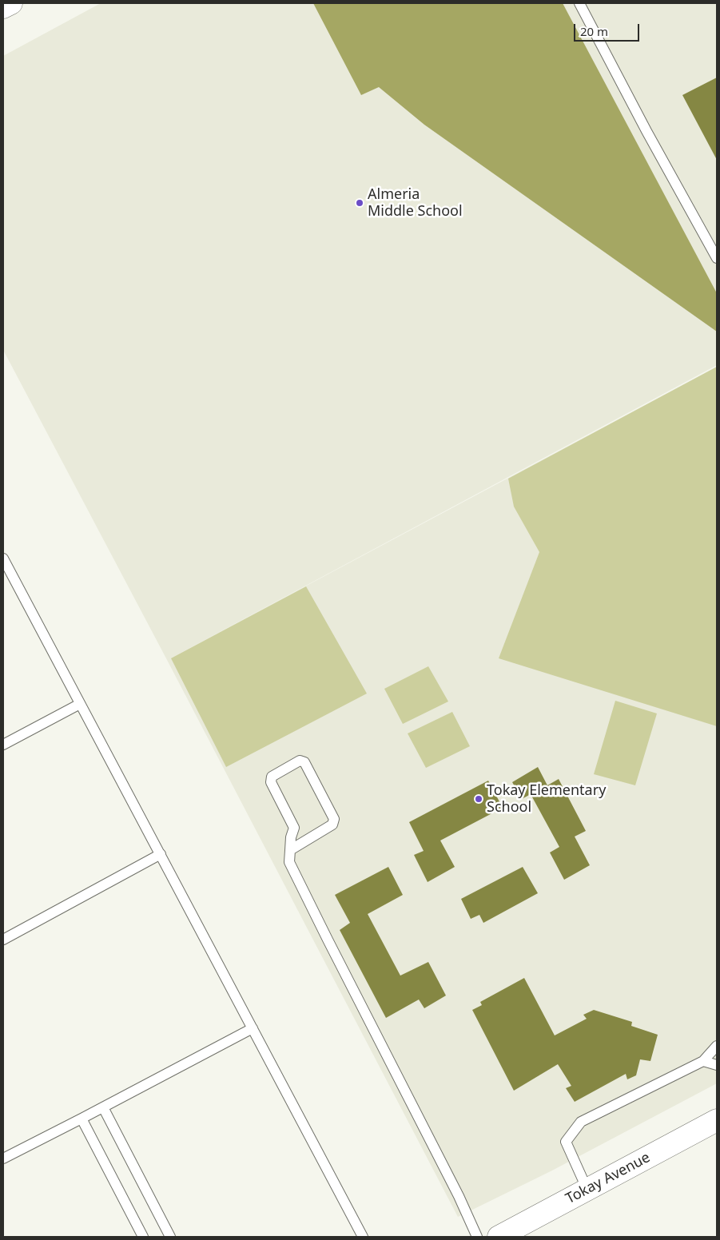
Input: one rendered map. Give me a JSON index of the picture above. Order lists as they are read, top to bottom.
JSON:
{
  "streets": {
    "street": ["Tokay Avenue"]
  },
  "places": ["Almeria Middle School", "Tokay Elementary School"],
  "scale_bar": "20 m"
}
